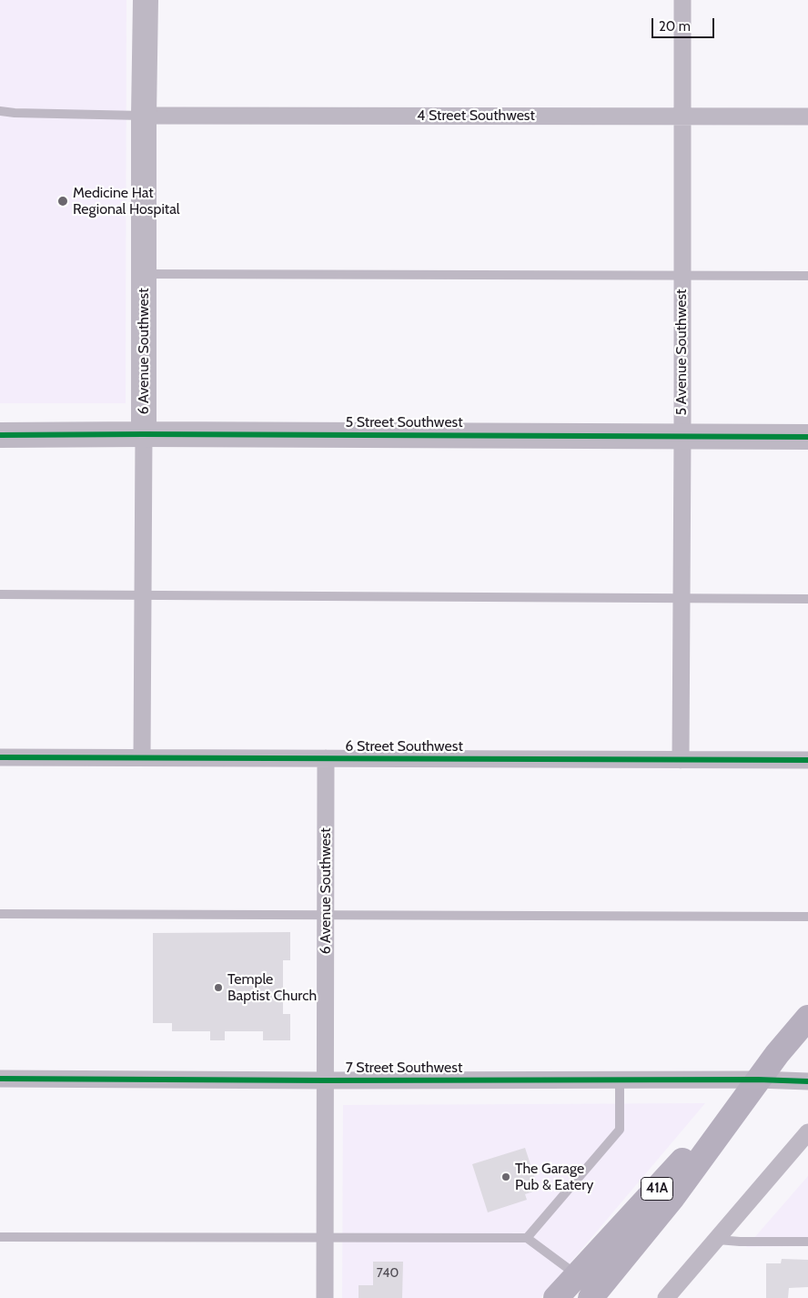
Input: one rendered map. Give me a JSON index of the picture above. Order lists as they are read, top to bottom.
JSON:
{
  "streets": {
    "main road": ["41A"],
    "street": [
      "4 Street Southwest",
      "6 Avenue Southwest",
      "5 Avenue Southwest",
      "5 Street Southwest",
      "6 Street Southwest",
      "7 Street Southwest"
    ]
  },
  "crossings": [
    ["4 Street Southwest", "6 Avenue Southwest"],
    ["4 Street Southwest", "5 Avenue Southwest"],
    ["6 Avenue Southwest", "5 Street Southwest"],
    ["6 Avenue Southwest", "6 Street Southwest"],
    ["6 Avenue Southwest", "7 Street Southwest"],
    ["5 Avenue Southwest", "5 Street Southwest"],
    ["5 Avenue Southwest", "6 Street Southwest"],
    ["7 Street Southwest", "41A"]
  ],
  "places": ["Medicine Hat Regional Hospital", "Temple Baptist Church", "The Garage Pub & Eatery"],
  "house_numbers": ["740"],
  "scale_bar": "20 m"
}
